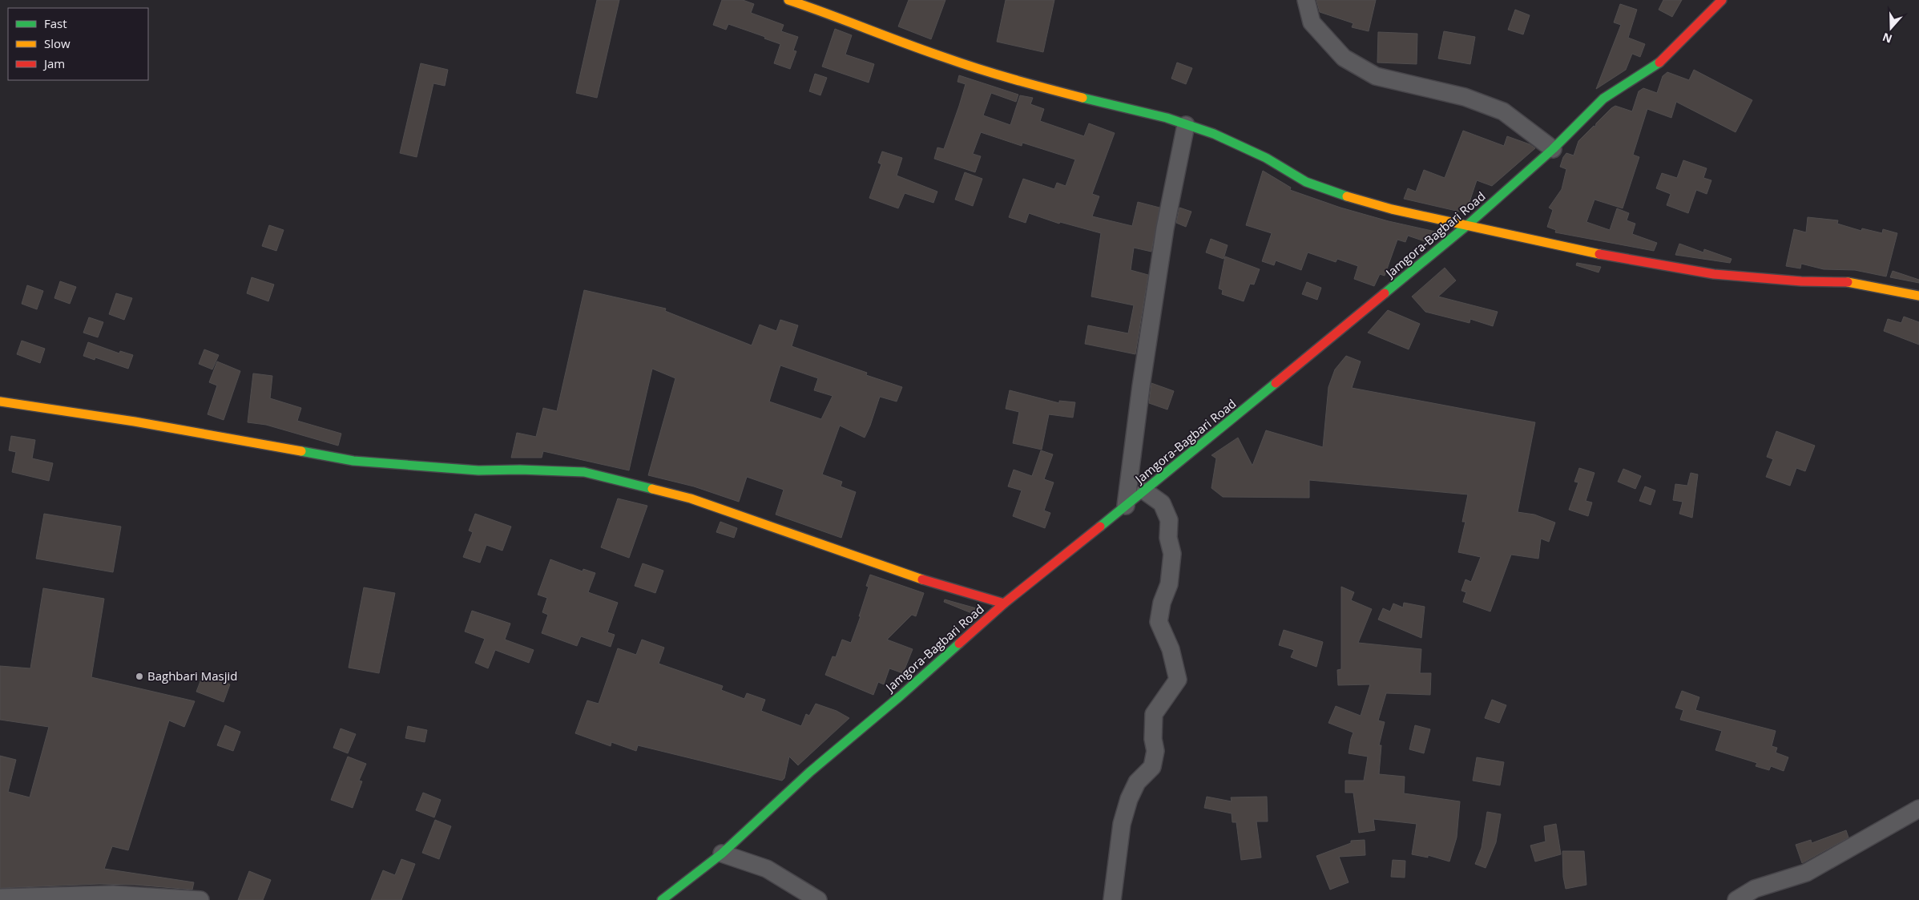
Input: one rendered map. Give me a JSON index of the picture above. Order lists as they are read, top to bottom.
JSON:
{
  "streets": {
    "street": ["Jamgora-Bagbari Road"]
  },
  "places": ["Baghbari Masjid"],
  "legend": ["Fast", "Slow", "Jam"],
  "north": "bottom"
}
